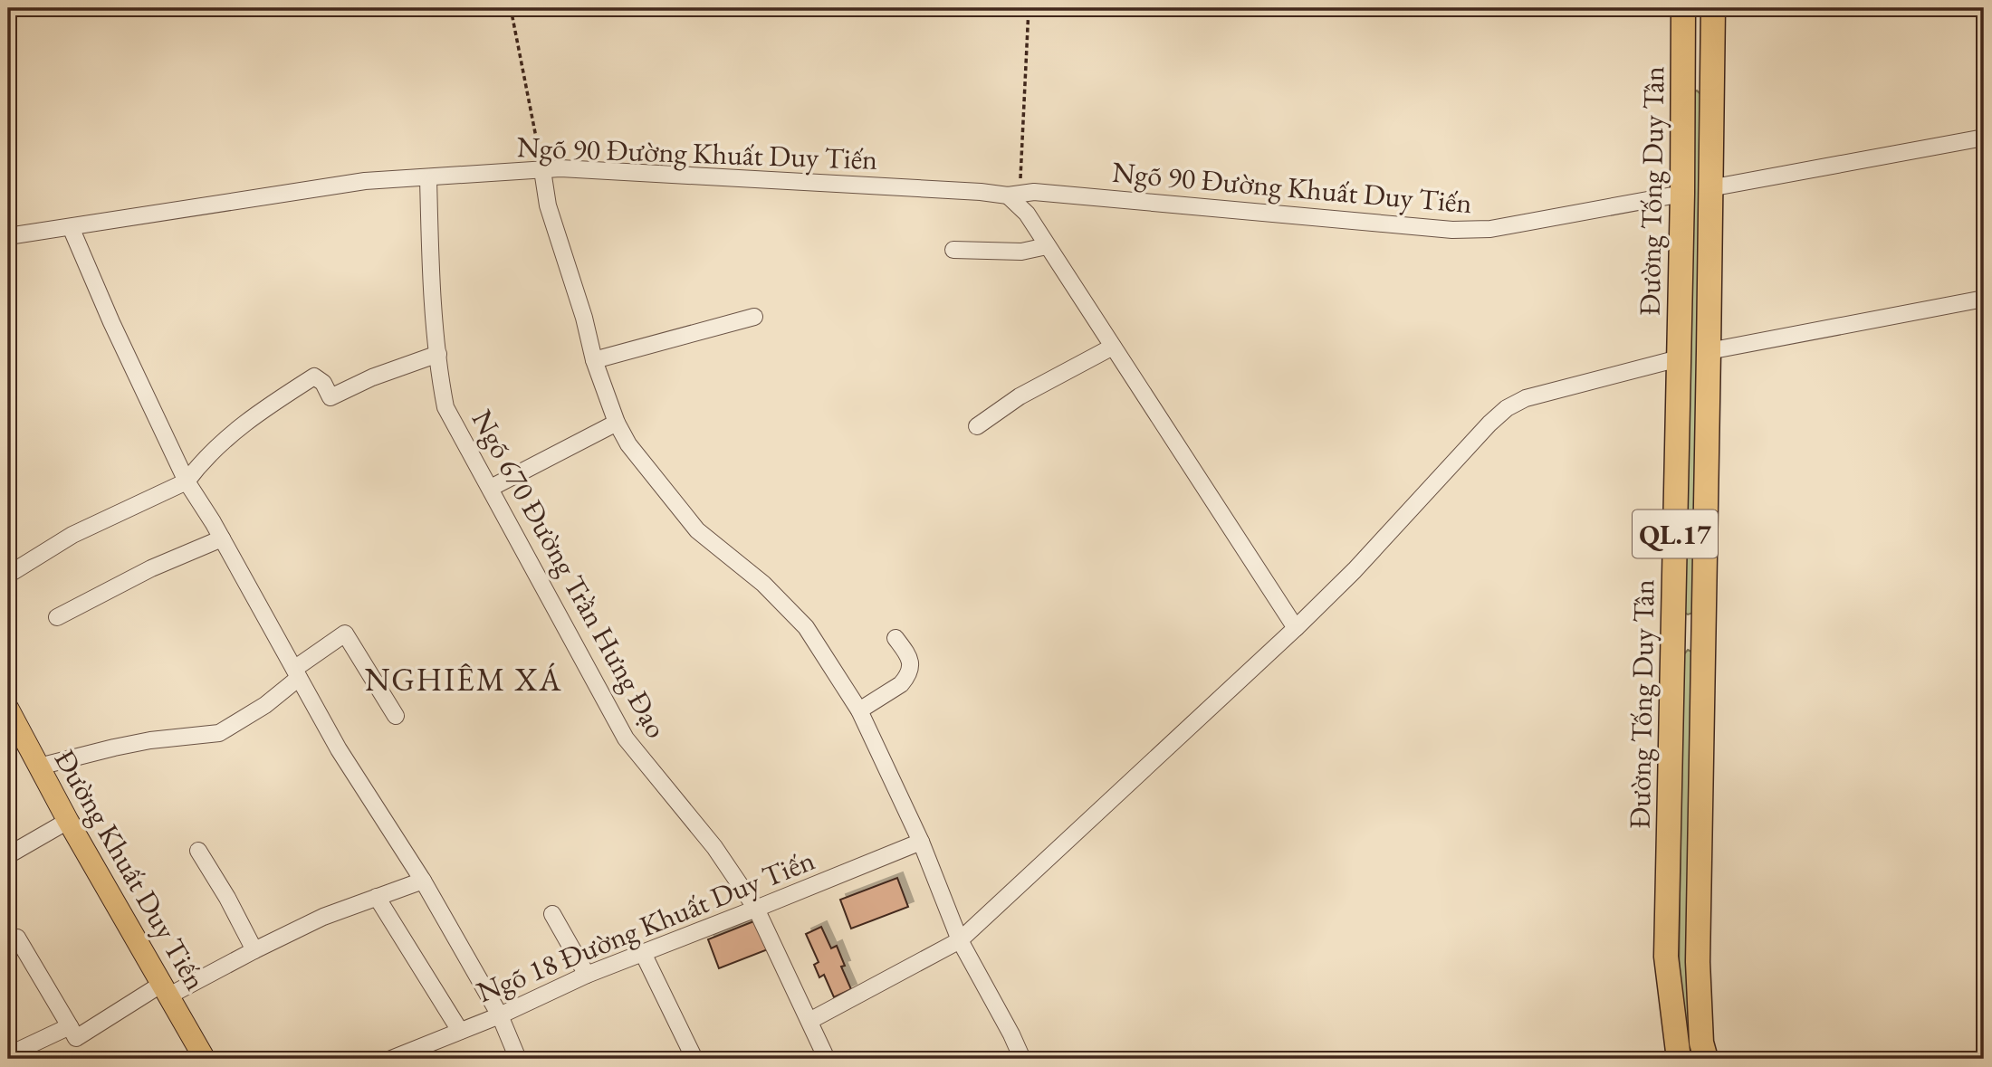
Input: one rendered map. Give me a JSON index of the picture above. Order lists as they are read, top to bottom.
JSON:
{
  "streets": {
    "highway": ["Đường Tống Duy Tân", "QL.17"],
    "main road": ["Đường Khuất Duy Tiến"],
    "street": ["Ngõ 90 Đường Khuất Duy Tiến", "Ngõ 670 Đường Trần Hưng Đạo", "Ngõ 18 Đường Khuất Duy Tiến"]
  },
  "crossings": [
    ["Ngõ 90 Đường Khuất Duy Tiến", "Đường Tống Duy Tân"],
    ["Ngõ 90 Đường Khuất Duy Tiến", "Ngõ 670 Đường Trần Hưng Đạo"],
    ["Ngõ 670 Đường Trần Hưng Đạo", "Ngõ 18 Đường Khuất Duy Tiến"]
  ],
  "districts": ["NGHIÊM XÁ"]
}
